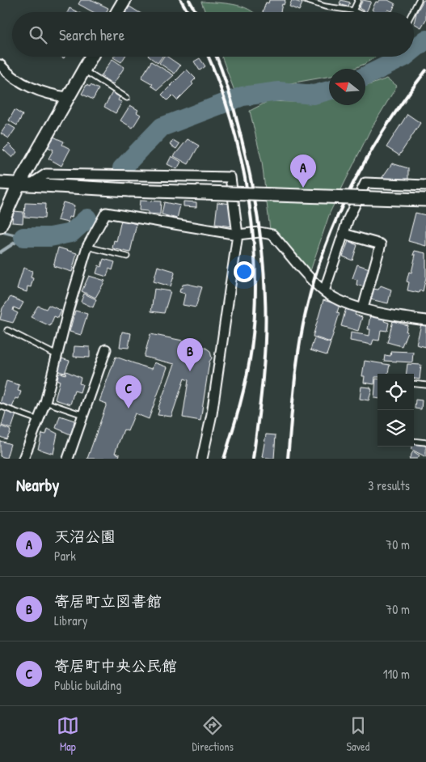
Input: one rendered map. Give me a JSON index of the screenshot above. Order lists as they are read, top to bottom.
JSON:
{
  "north": "left",
  "page": {
    "search": "Search here",
    "pins": ["A", "B", "C"],
    "heading": ["Nearby", "3 results"],
    "list": [
      {
        "mark": "A",
        "name": "天沼公園",
        "note": "Park",
        "value": "70 m"
      },
      {
        "mark": "B",
        "name": "寄居町立図書館",
        "note": "Library",
        "value": "70 m"
      },
      {
        "mark": "C",
        "name": "寄居町中央公民館",
        "note": "Public building",
        "value": "110 m"
      }
    ],
    "nav": ["Map", "Directions", "Saved"]
  }
}
